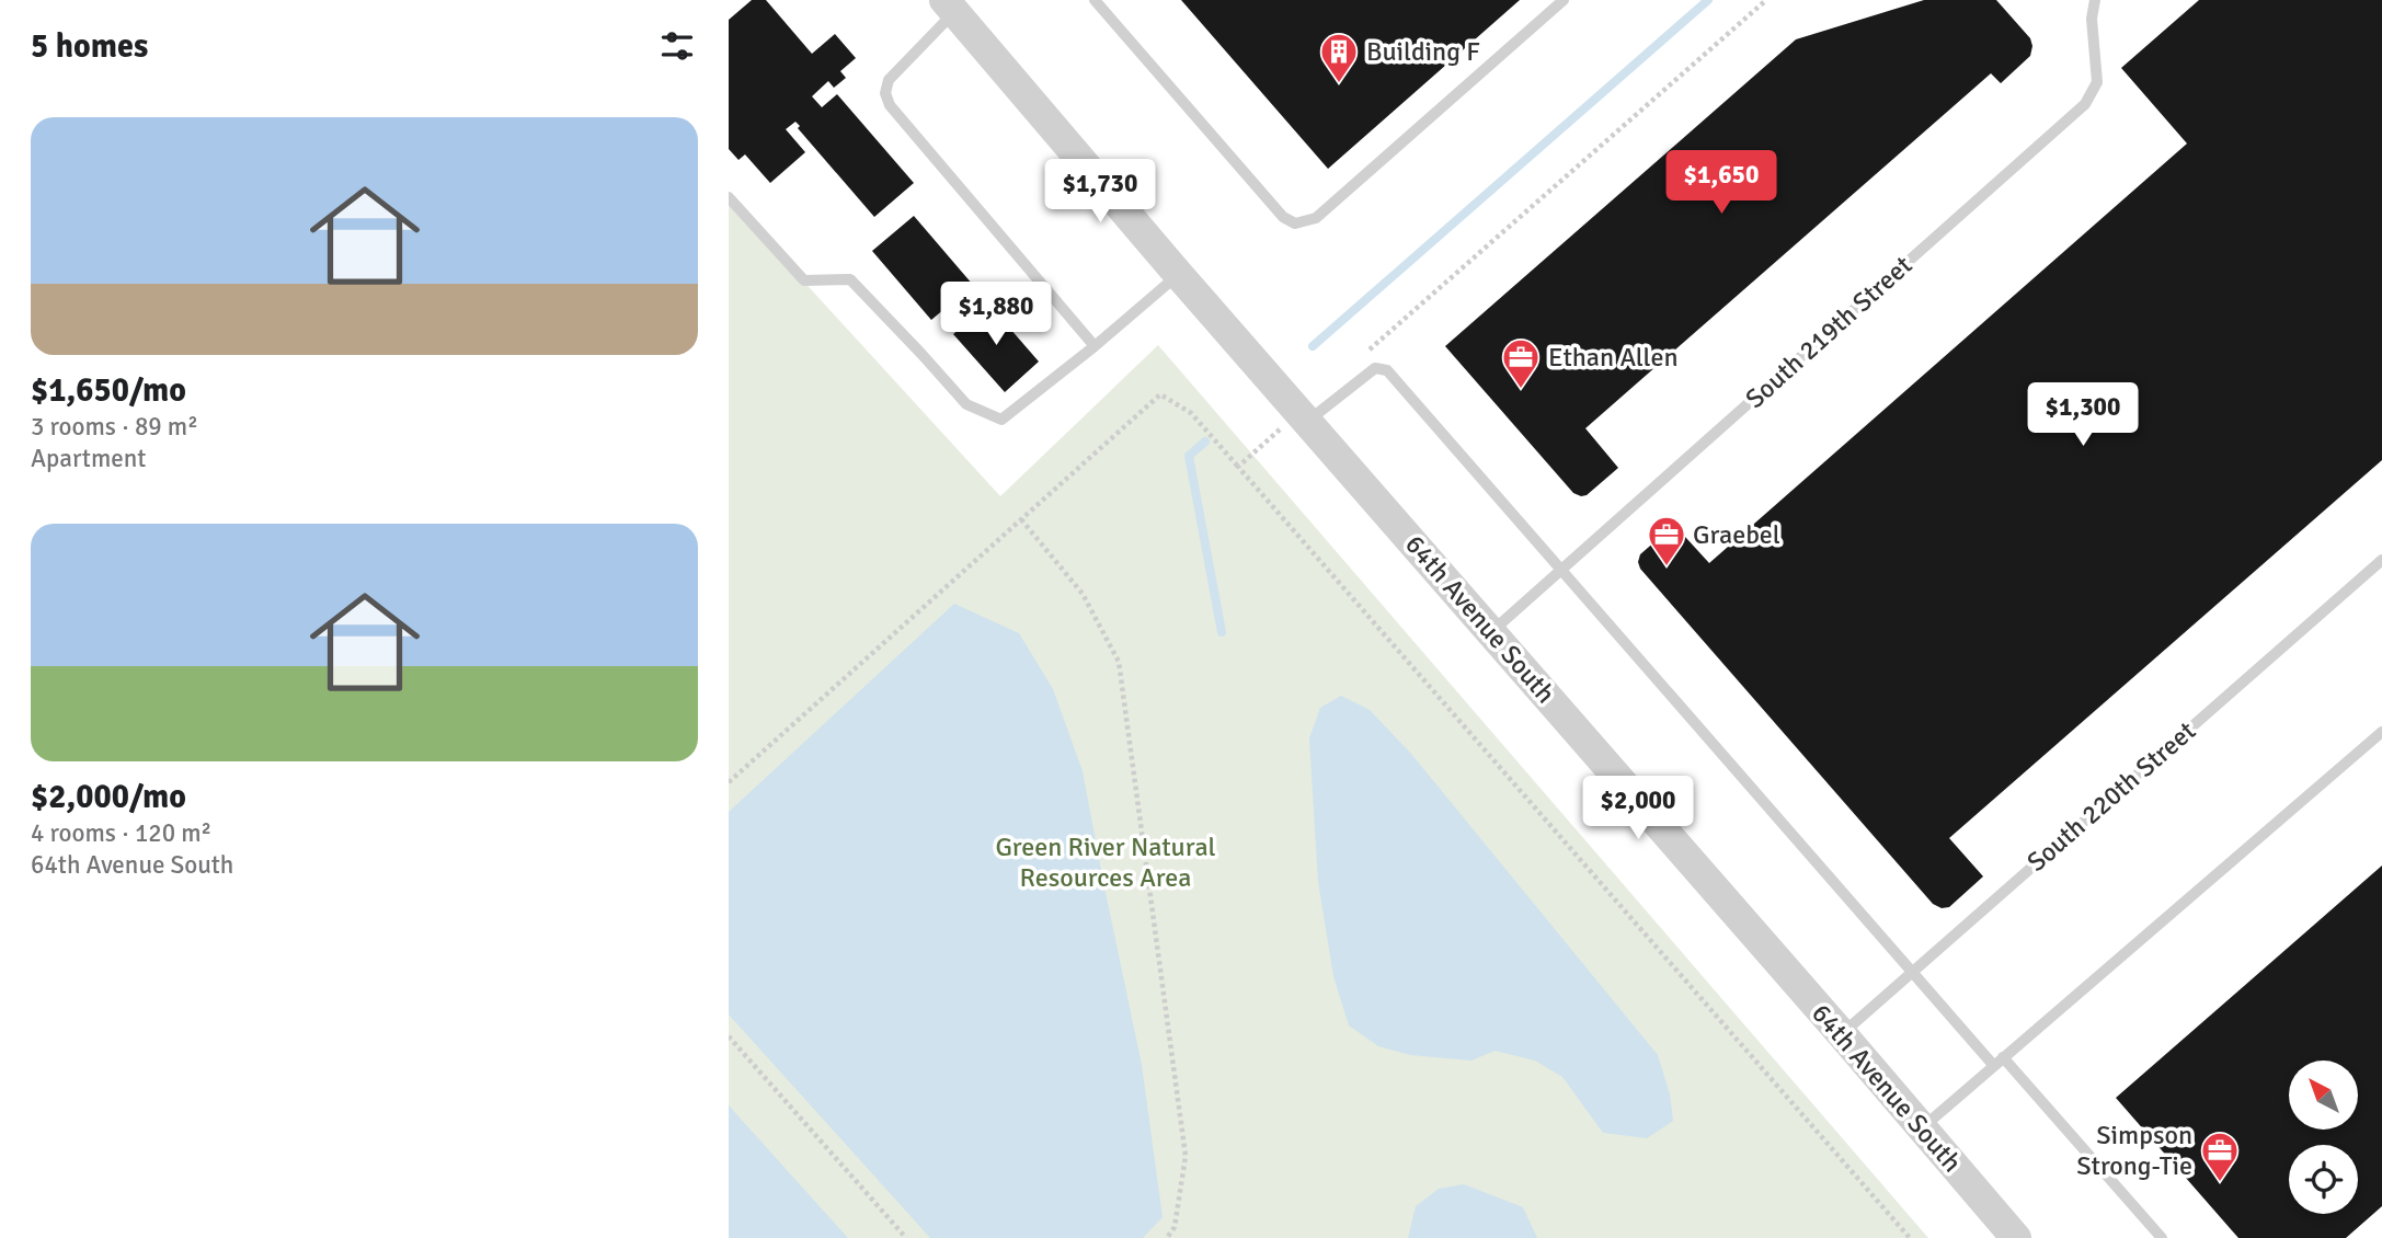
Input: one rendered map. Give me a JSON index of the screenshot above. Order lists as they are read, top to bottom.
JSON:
{
  "streets": {
    "street": ["64th Avenue South"],
    "lane": ["South 219th Street", "South 220th Street"]
  },
  "crossings": [
    ["South 219th Street", "64th Avenue South"],
    ["64th Avenue South", "South 220th Street"]
  ],
  "parks": ["Green River Natural Resources Area"],
  "places": {
    "building": ["Building F"],
    "office": ["Ethan Allen", "Graebel", "Simpson Strong-Tie"]
  },
  "north": "top left",
  "page": {
    "heading": "5 homes",
    "list": [
      {
        "name": "$1,650/mo",
        "note": "3 rooms · 89 m² · Apartment"
      },
      {
        "name": "$2,000/mo",
        "note": "4 rooms · 120 m² · 64th Avenue South"
      }
    ],
    "price": [
      "$1,650",
      "$1,730",
      "$1,880",
      "$1,300",
      "$2,000"
    ]
  }
}
